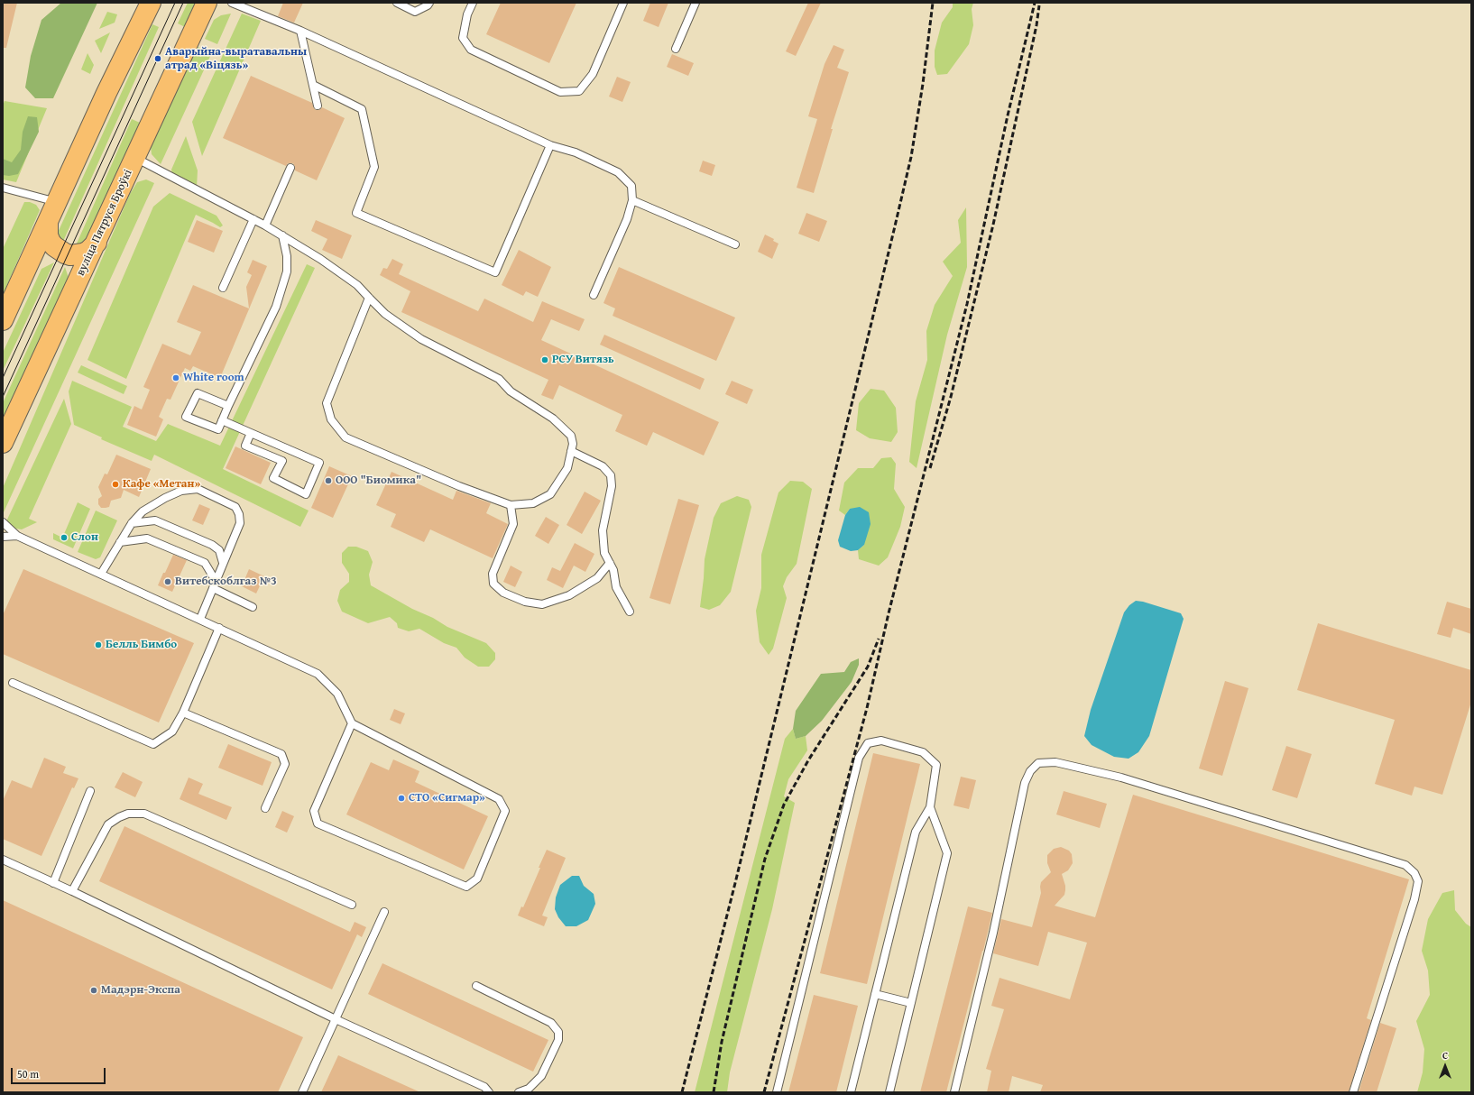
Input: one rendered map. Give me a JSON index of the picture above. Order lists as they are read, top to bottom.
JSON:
{
  "streets": {
    "main road": ["вуліца Пятруся Броўкі"]
  },
  "places": [
    "Аварыйна-выратавальны атрад «Віцязь»",
    "РСУ Витязь",
    "White room",
    "ООО \"Биомика\"",
    "Кафе «Метан»",
    "Слон",
    "Витебскоблгаз №3",
    "Белль Бимбо",
    "СТО «Сигмар»",
    "Мадэрн-Экспа"
  ],
  "scale_bar": "50 m",
  "north": "top"
}
